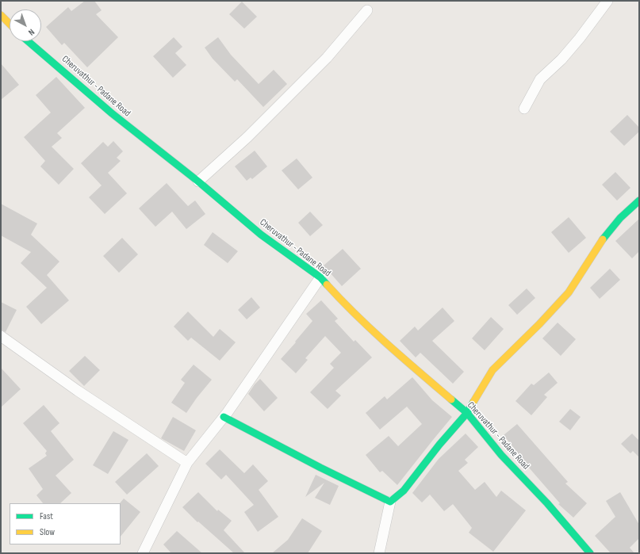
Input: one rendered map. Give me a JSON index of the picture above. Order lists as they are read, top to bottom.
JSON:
{
  "streets": {
    "main road": ["Cheruvathur - Padane Road"]
  },
  "legend": ["Fast", "Slow"],
  "north": "bottom right"
}
